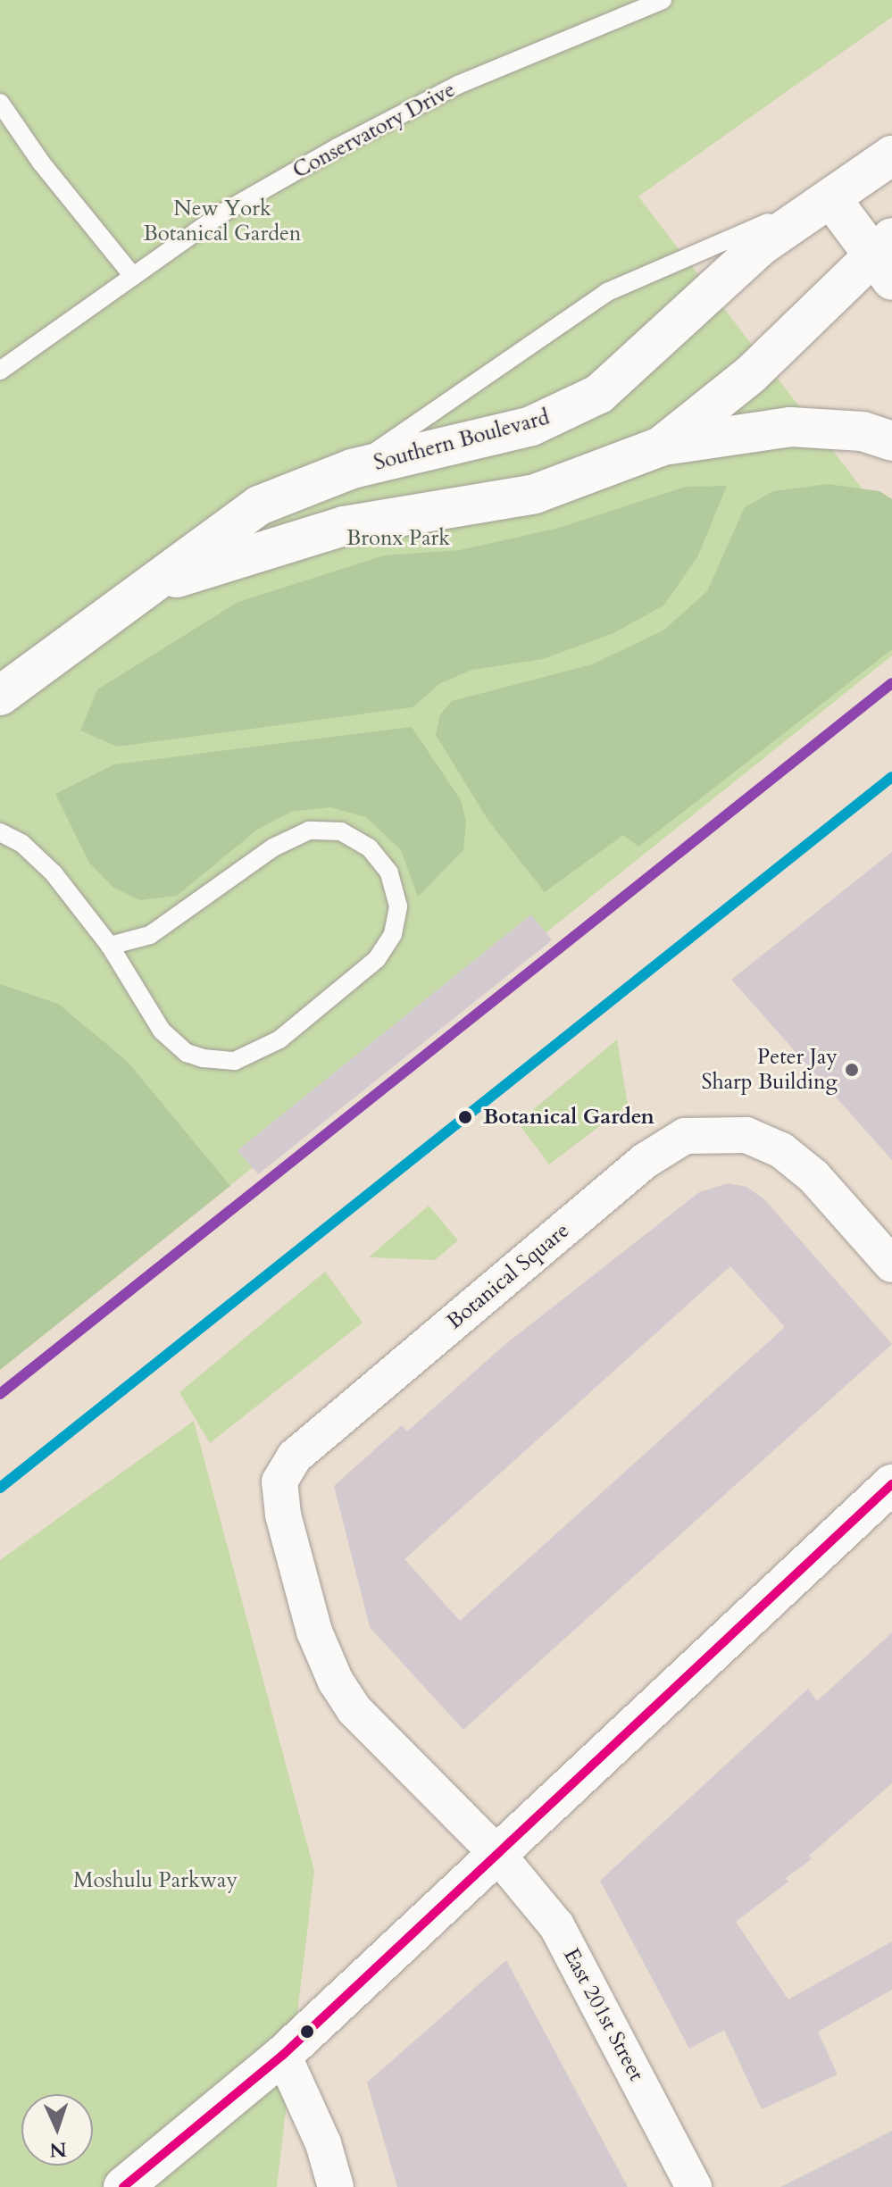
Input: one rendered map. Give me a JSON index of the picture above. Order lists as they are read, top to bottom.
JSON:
{
  "streets": {
    "main road": ["Southern Boulevard"],
    "street": ["Botanical Square", "East 201st Street"],
    "lane": ["Conservatory Drive"]
  },
  "crossings": [
    ["Botanical Square", "East 201st Street"]
  ],
  "parks": ["New York Botanical Garden", "Bronx Park", "Moshulu Parkway"],
  "places": ["Peter Jay Sharp Building", "Botanical Garden"],
  "north": "bottom"
}
